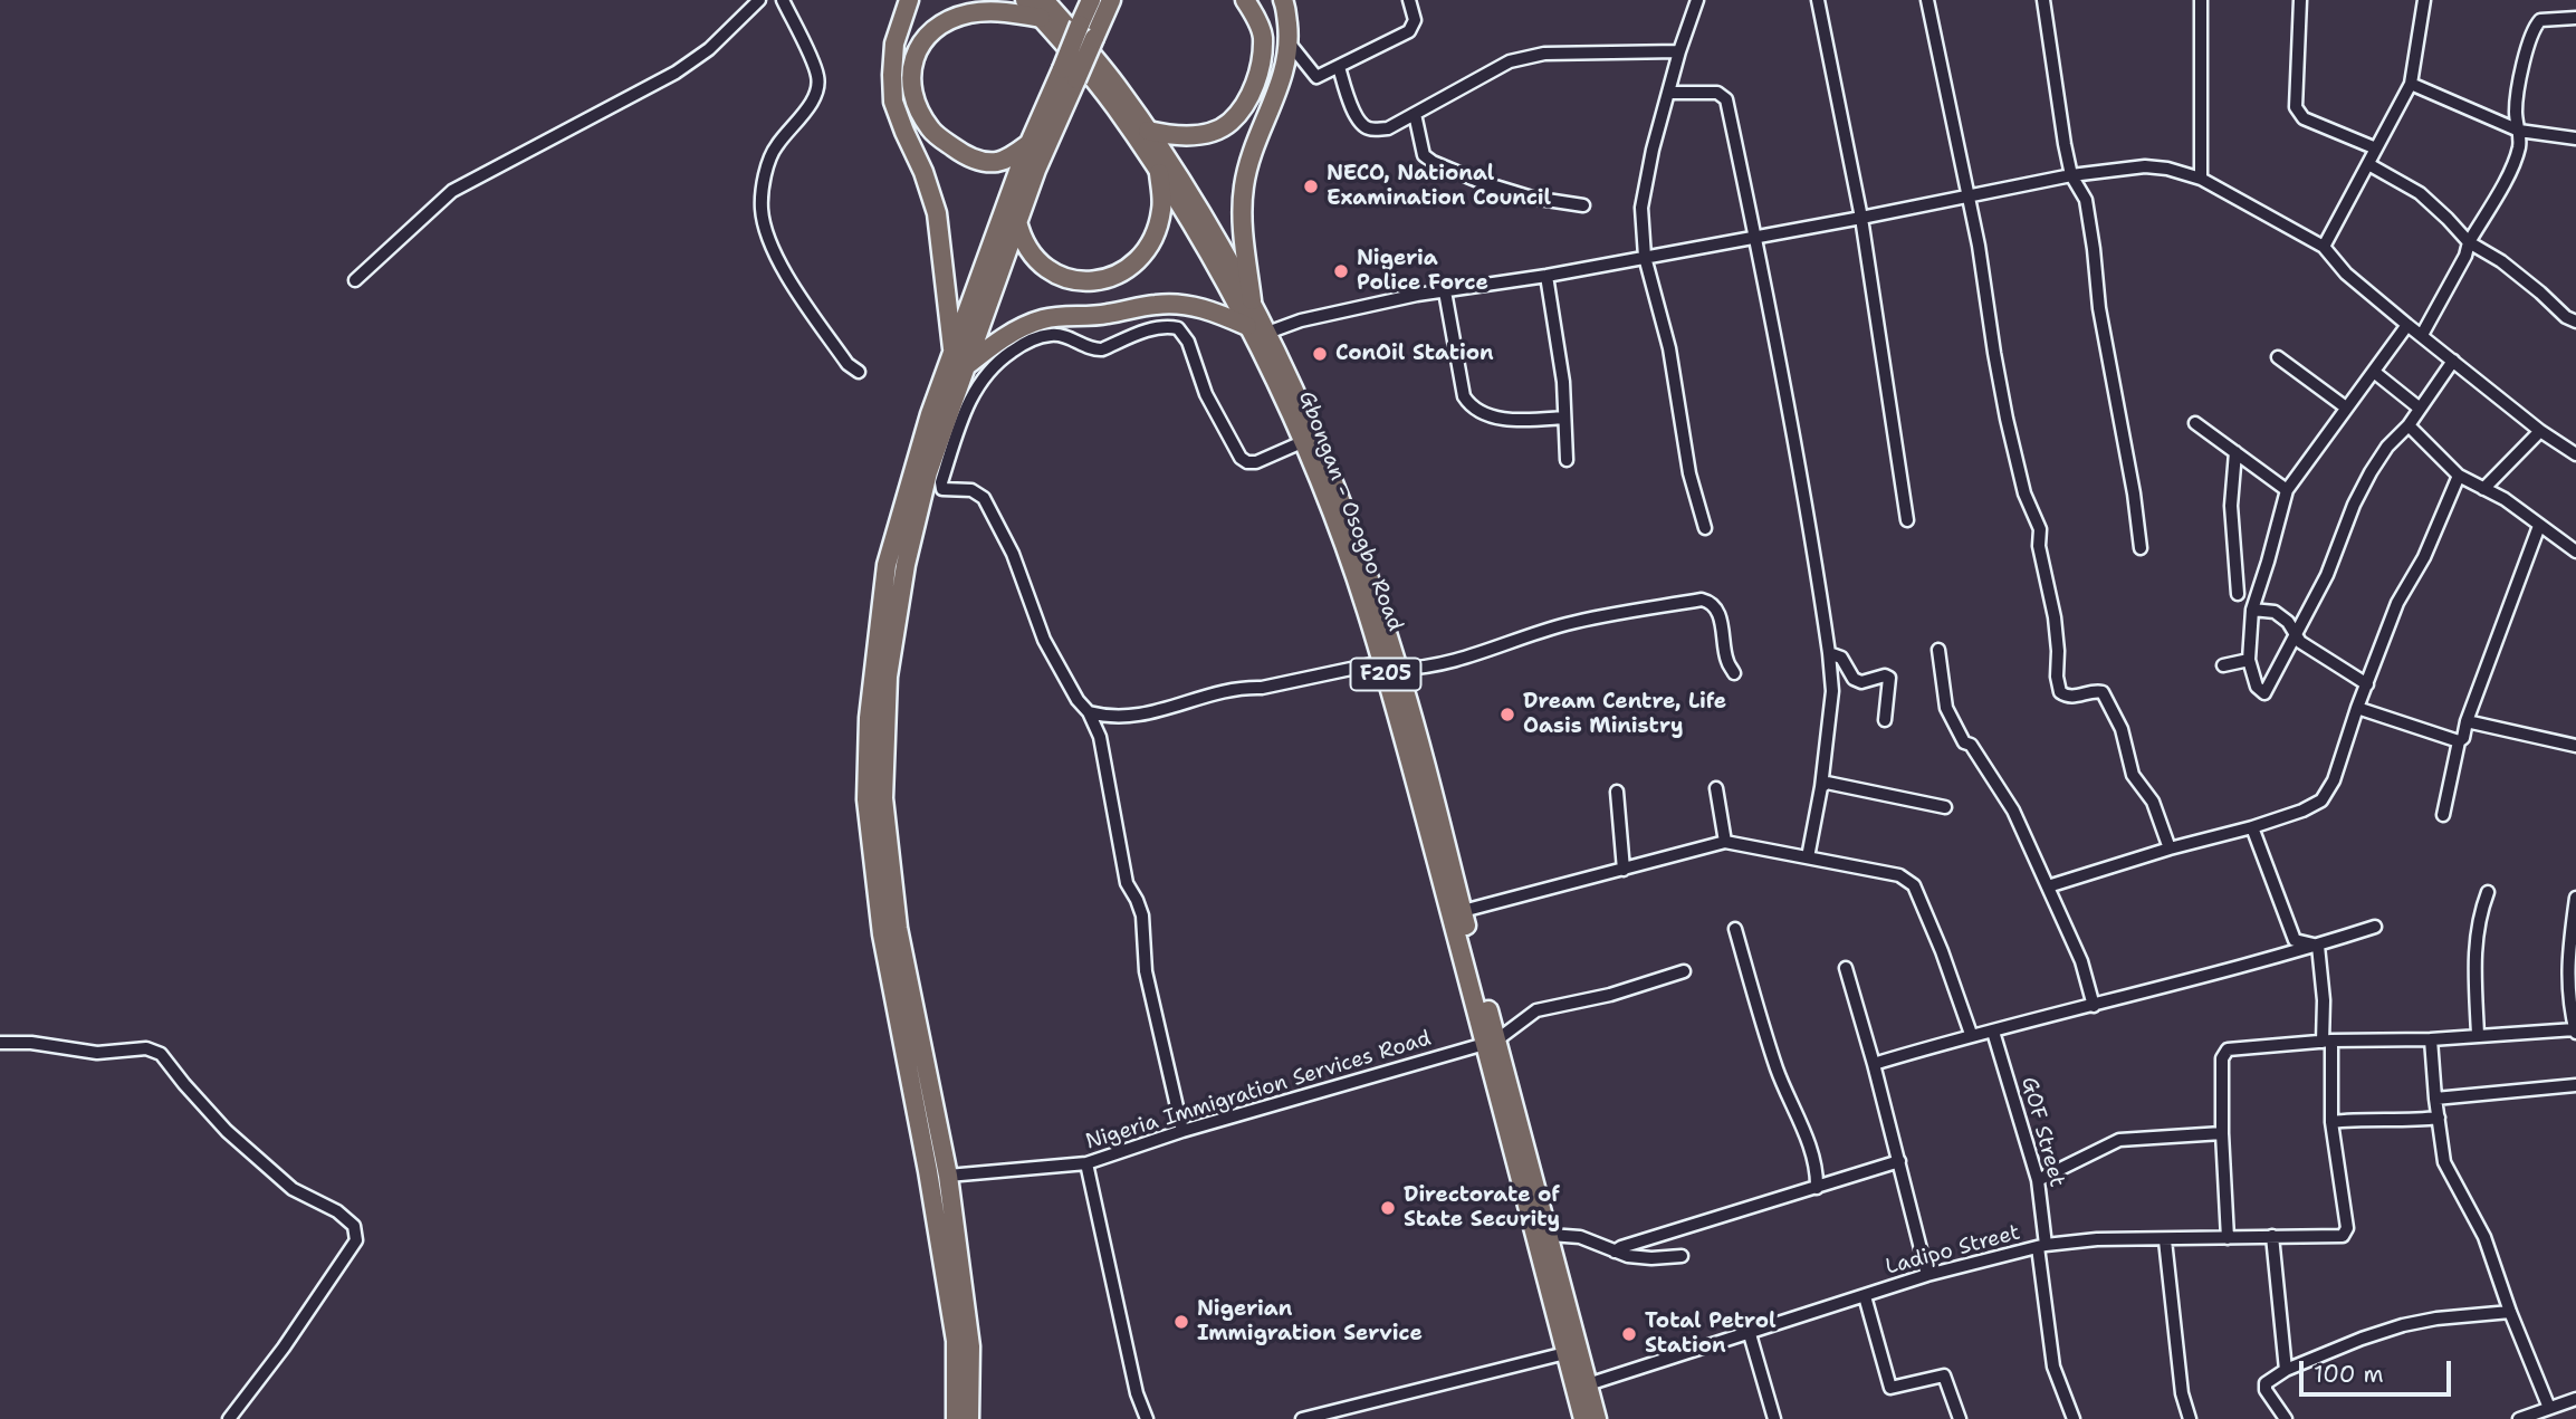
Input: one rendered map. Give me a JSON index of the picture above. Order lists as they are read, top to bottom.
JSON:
{
  "streets": {
    "main road": ["Gbongan - Osogbo Road", "F205"],
    "street": ["Nigeria Immigration Services Road", "GOF Street", "Ladipo Street"]
  },
  "crossings": [
    ["Gbongan - Osogbo Road", "Nigeria Immigration Services Road"],
    ["Gbongan - Osogbo Road", "Ladipo Street"],
    ["GOF Street", "Ladipo Street"]
  ],
  "places": [
    "NECO, National Examination Council",
    "Nigeria Police Force",
    "ConOil Station",
    "Dream Centre, Life Oasis Ministry",
    "Directorate of State Security",
    "Nigerian Immigration Service",
    "Total Petrol Station"
  ],
  "scale_bar": "100 m"
}
